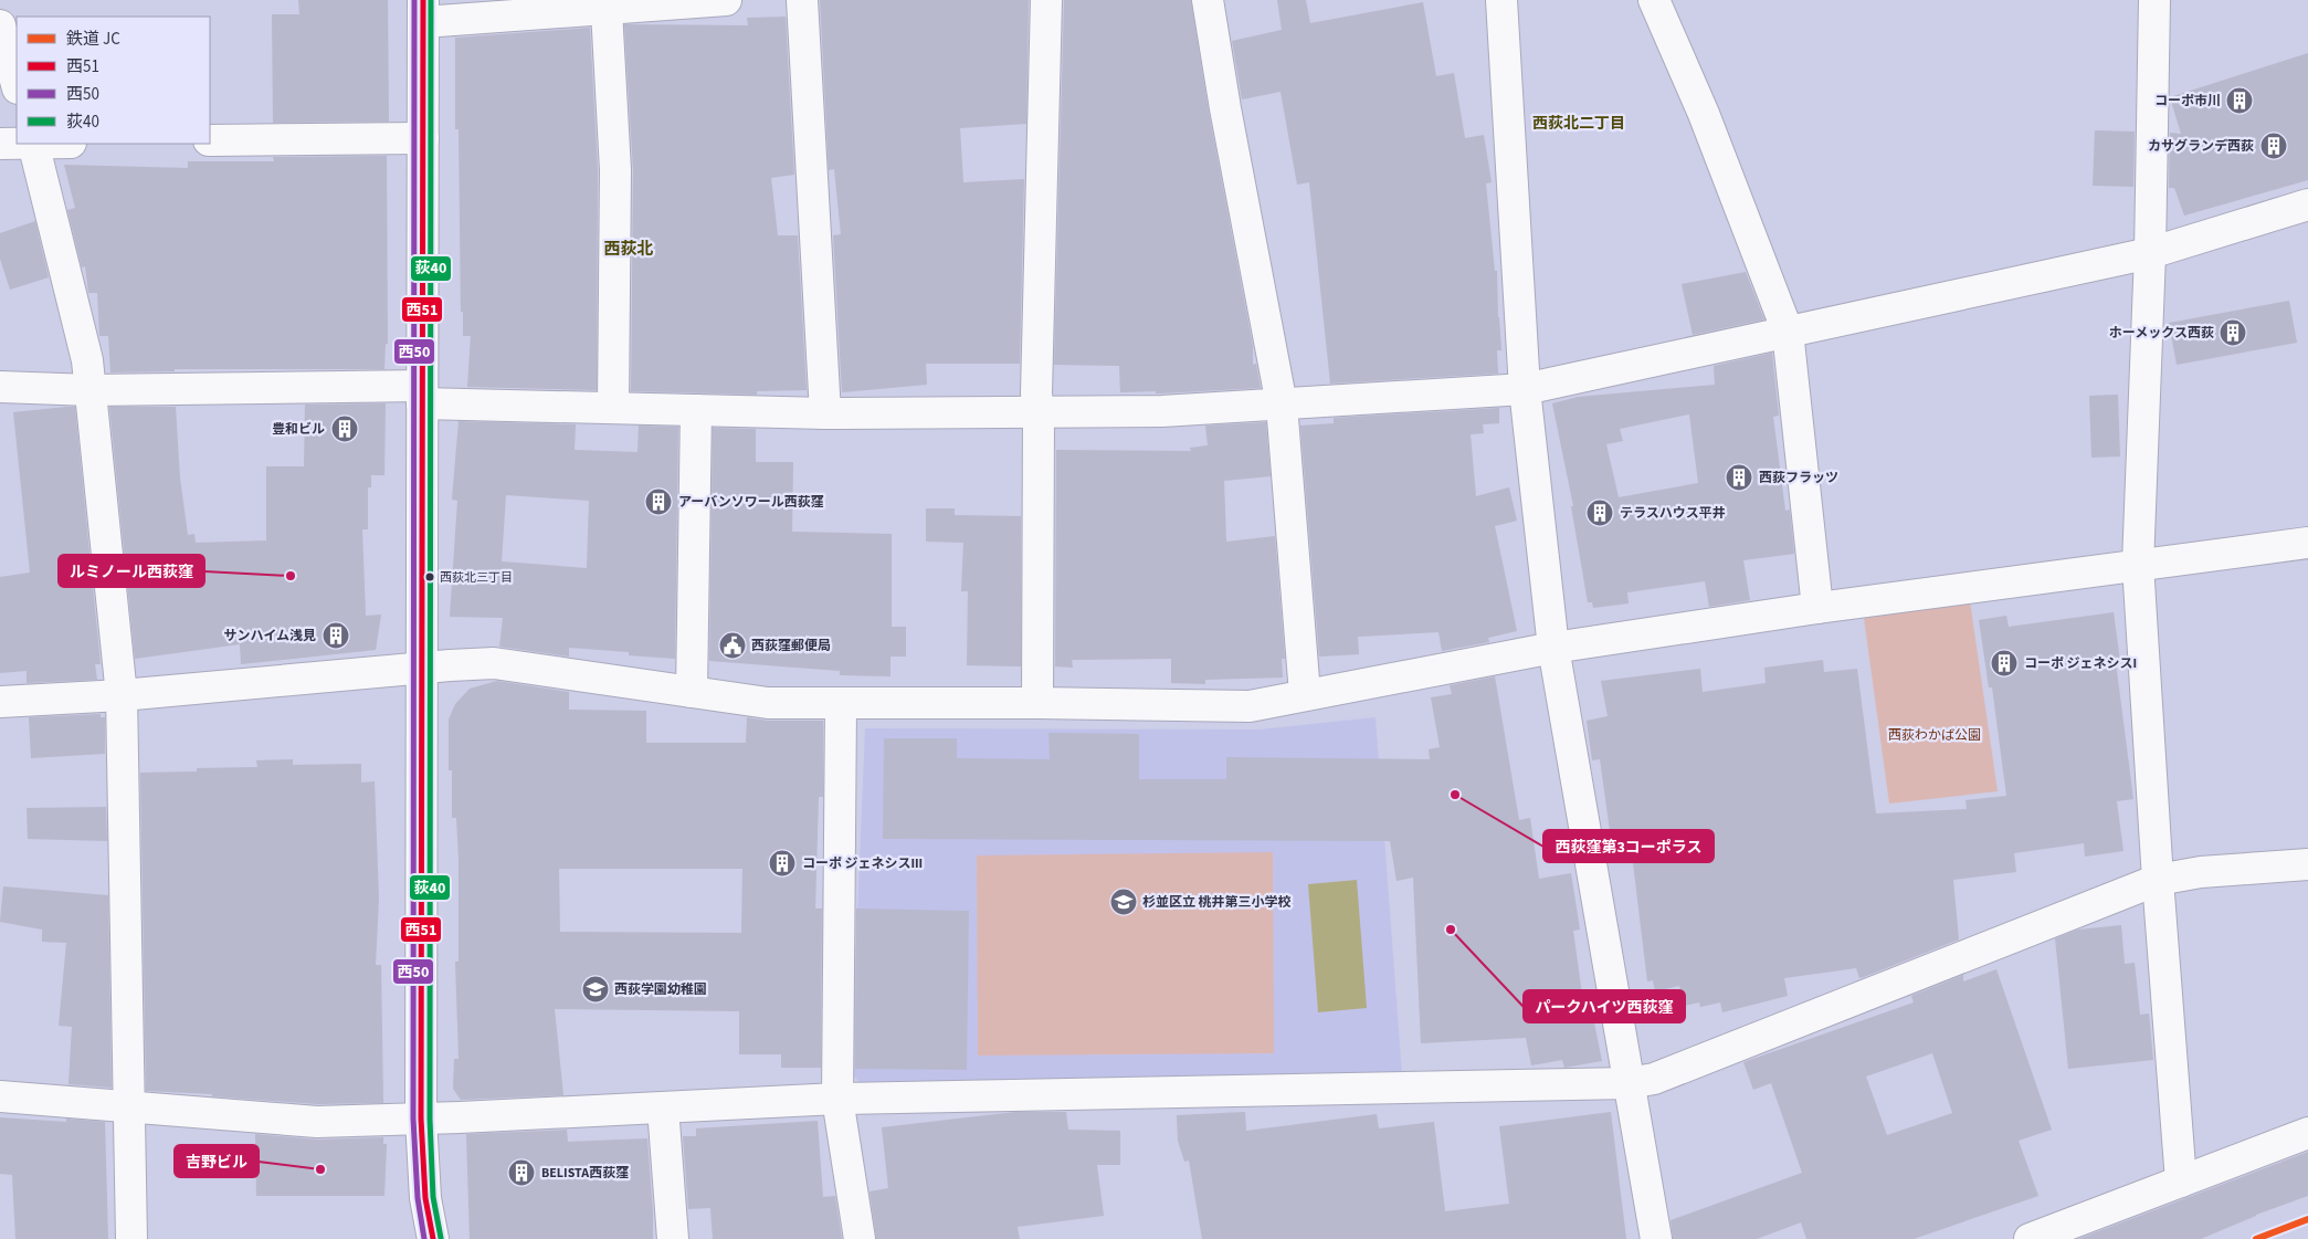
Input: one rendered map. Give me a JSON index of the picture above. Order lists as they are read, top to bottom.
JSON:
{
  "districts": ["西荻北二丁目", "西荻北"],
  "parks": ["西荻わかば公園"],
  "places": {
    "building": [
      "コーポ市川",
      "カサグランデ西荻",
      "ホーメックス西荻",
      "豊和ビル",
      "西荻フラッツ",
      "アーバンソワール西荻窪",
      "テラスハウス平井",
      "サンハイム浅見",
      "コーポ ジェネシスI",
      "コーポ ジェネシスIII",
      "BELISTA西荻窪"
    ],
    "other": [
      "ルミノール西荻窪",
      "西荻北三丁目",
      "西荻窪第3コーポラス",
      "パークハイツ西荻窪",
      "吉野ビル"
    ],
    "public building": ["西荻窪郵便局"],
    "school or university": ["杉並区立 桃井第三小学校", "西荻学園幼稚園"]
  },
  "lines": [
    "transit line 西51",
    "transit line 西50",
    "transit line 荻40",
    "rail line JC"
  ],
  "legend": [
    "鉄道 JC",
    "西51",
    "西50",
    "荻40"
  ]
}
